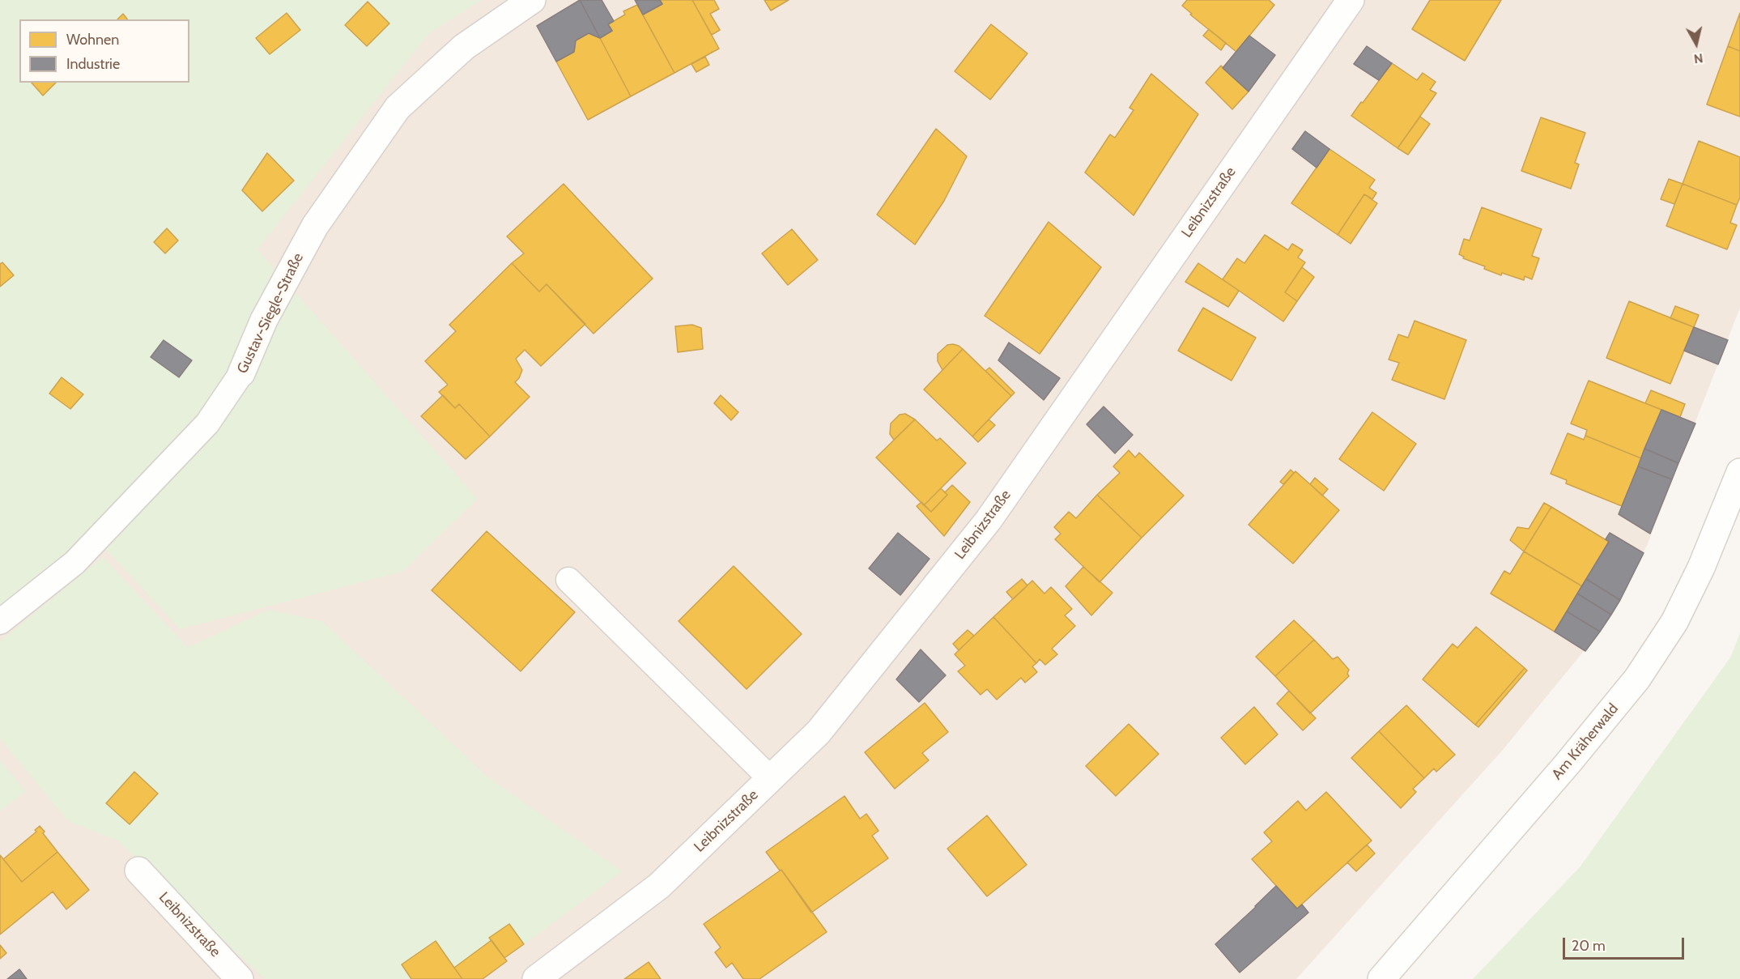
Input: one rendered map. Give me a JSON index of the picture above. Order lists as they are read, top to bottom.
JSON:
{
  "streets": {
    "street": ["Leibnizstraße", "Gustav-Siegle-Straße", "Am Kräherwald"]
  },
  "legend": ["Wohnen", "Industrie"],
  "scale_bar": "20 m",
  "north": "bottom"
}
